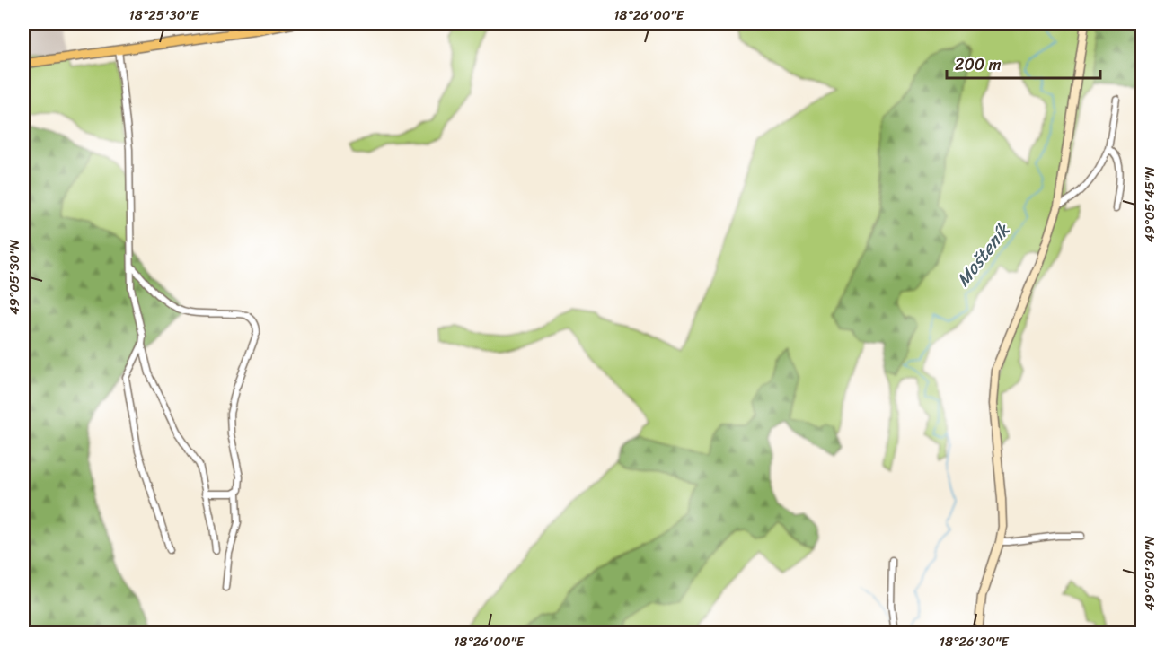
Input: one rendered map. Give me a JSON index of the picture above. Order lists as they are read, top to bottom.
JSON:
{
  "water": ["Mošteník"],
  "scale_bar": "200 m",
  "coordinates": [
    "18°25'30\"E",
    "18°26'00\"E",
    "49°05'45\"N",
    "49°05'30\"N",
    "18°26'30\"E"
  ]
}
